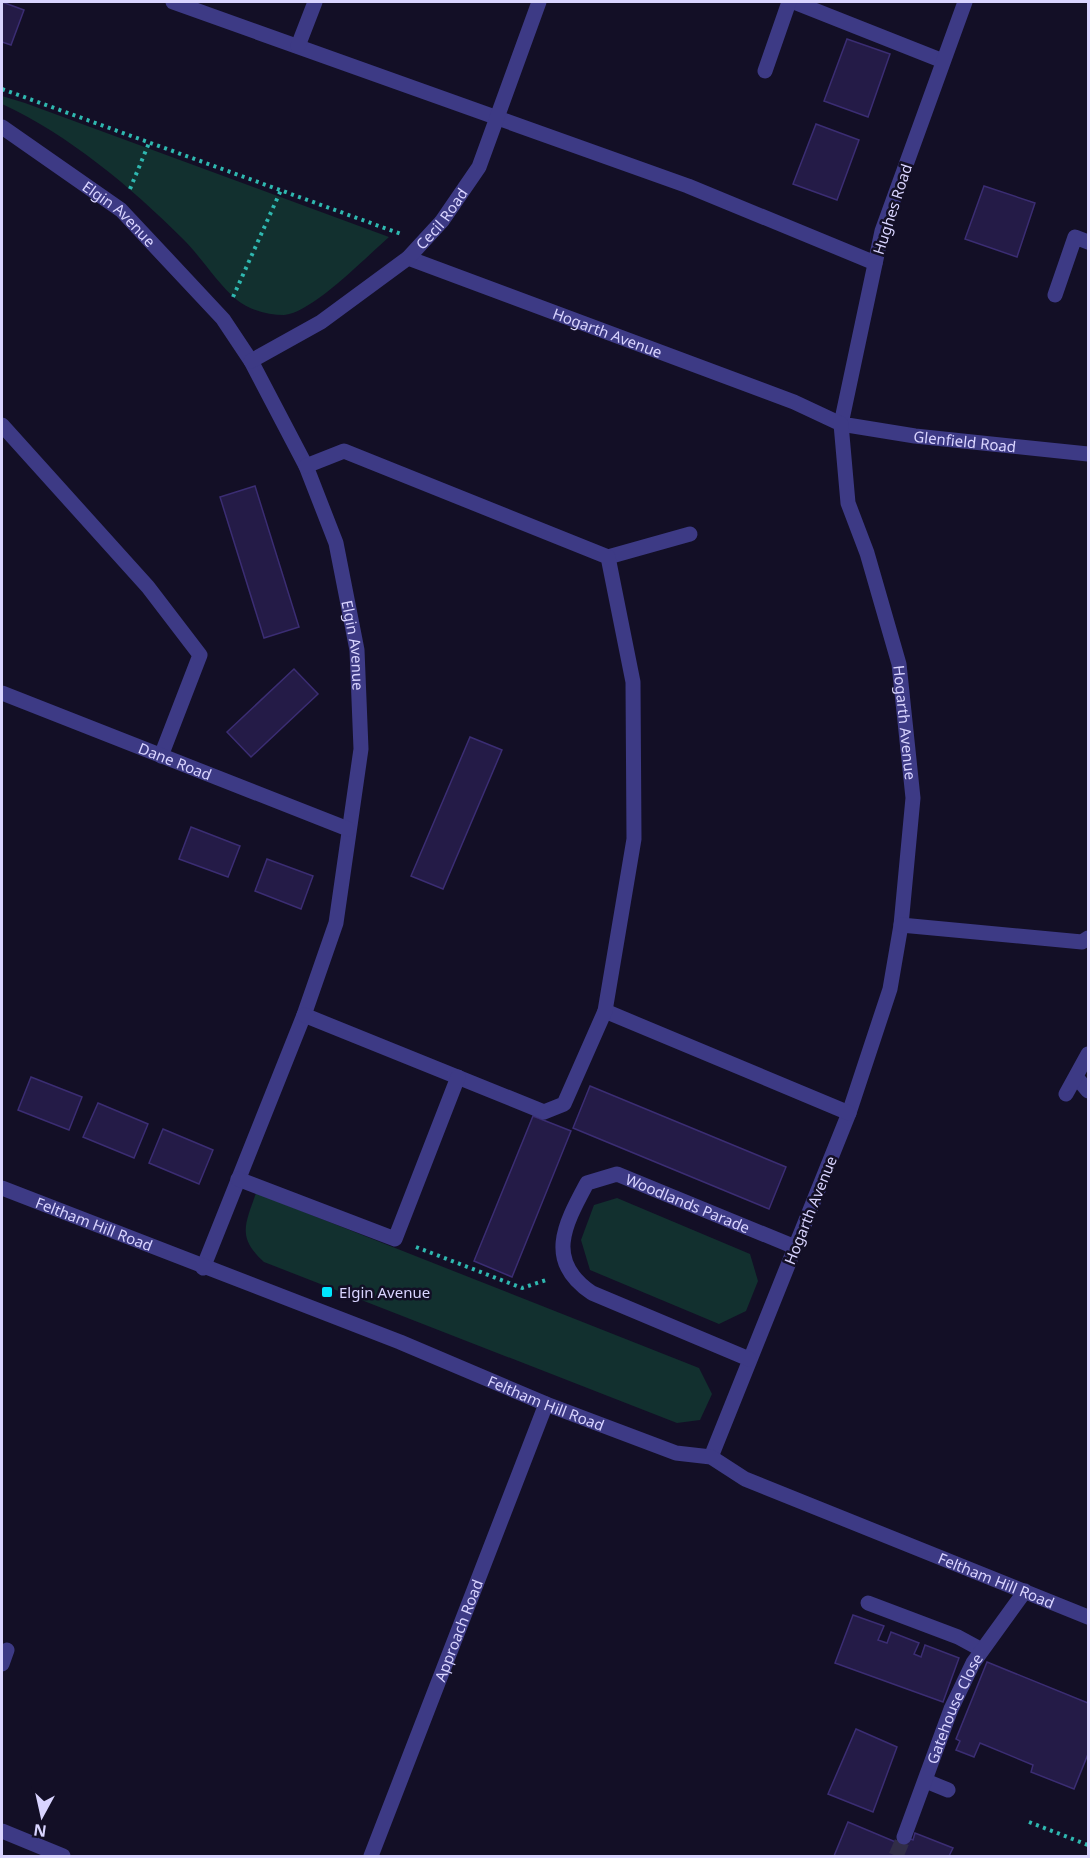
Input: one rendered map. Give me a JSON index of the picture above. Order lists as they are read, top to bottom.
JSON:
{
  "streets": {
    "street": [
      "Hughes Road",
      "Elgin Avenue",
      "Cecil Road",
      "Hogarth Avenue",
      "Glenfield Road",
      "Dane Road",
      "Woodlands Parade",
      "Feltham Hill Road",
      "Approach Road",
      "Gatehouse Close"
    ]
  },
  "crossings": [
    ["Hughes Road", "Hogarth Avenue"],
    ["Hughes Road", "Glenfield Road"],
    ["Elgin Avenue", "Cecil Road"],
    ["Elgin Avenue", "Dane Road"],
    ["Elgin Avenue", "Feltham Hill Road"],
    ["Cecil Road", "Hogarth Avenue"],
    ["Hogarth Avenue", "Glenfield Road"],
    ["Hogarth Avenue", "Woodlands Parade"],
    ["Hogarth Avenue", "Feltham Hill Road"],
    ["Feltham Hill Road", "Approach Road"],
    ["Feltham Hill Road", "Gatehouse Close"]
  ],
  "places": {
    "transit": ["Elgin Avenue"]
  },
  "north": "bottom"
}
